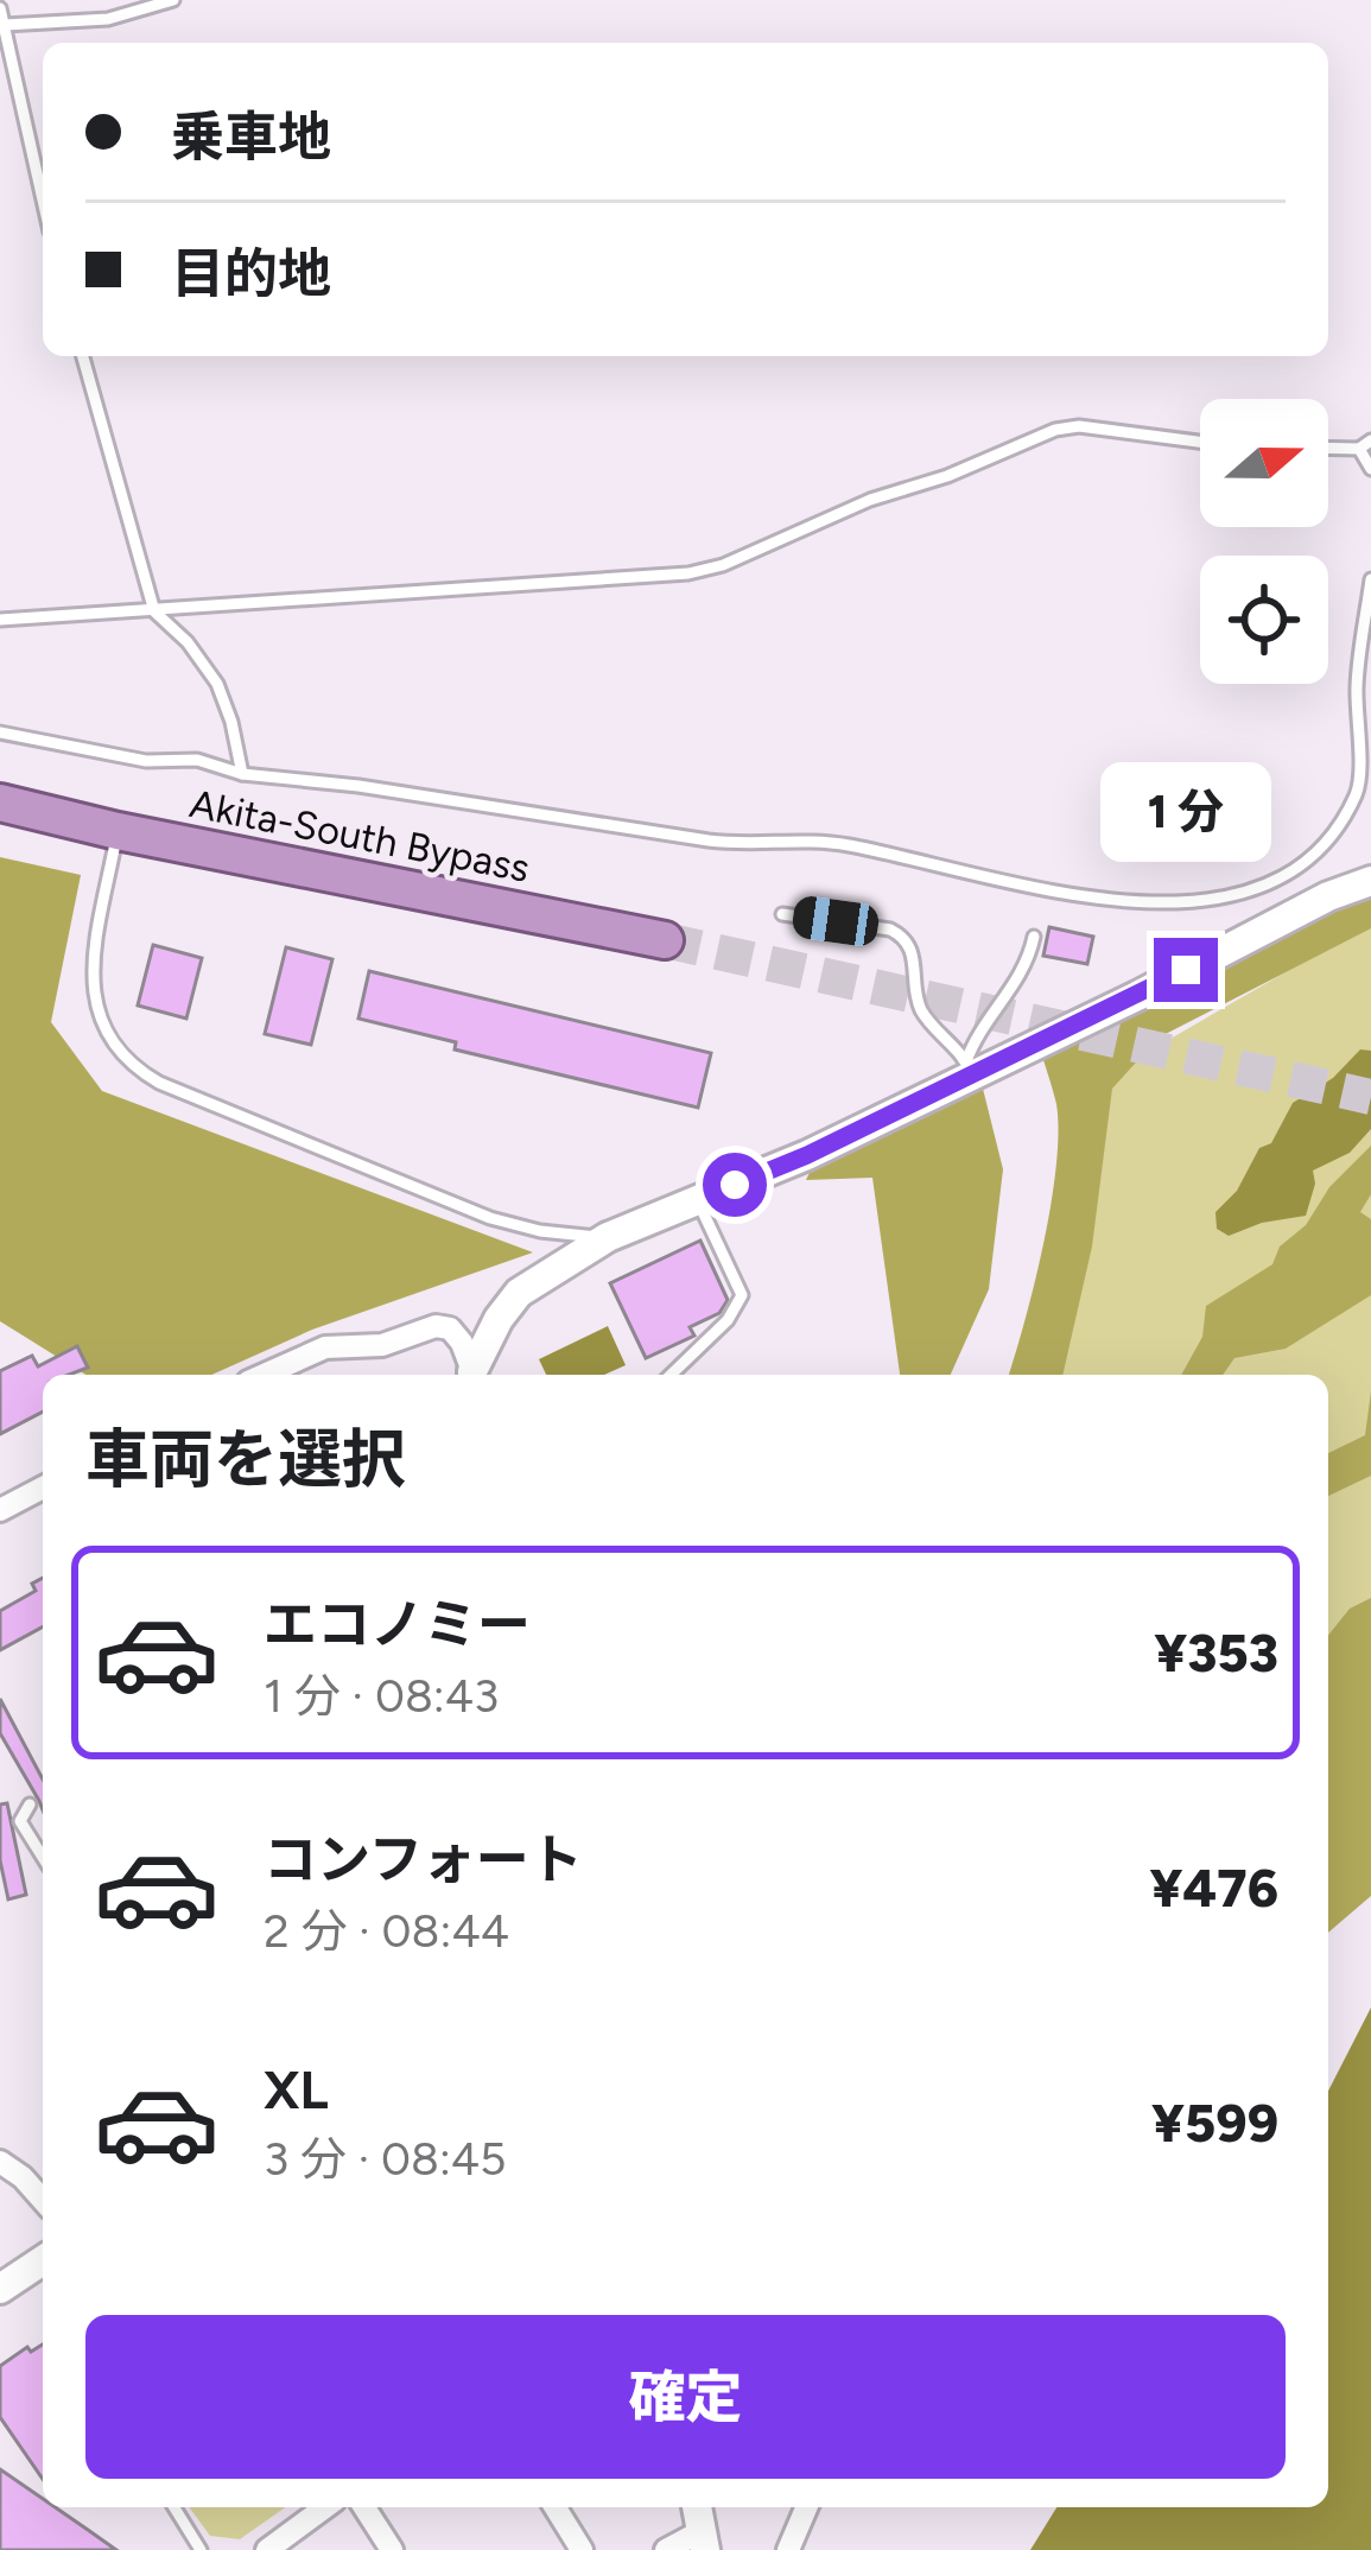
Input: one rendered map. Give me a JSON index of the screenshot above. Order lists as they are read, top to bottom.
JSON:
{
  "streets": {
    "highway": ["Akita-South Bypass"]
  },
  "north": "right",
  "page": {
    "banner": ["乗車地", "目的地"],
    "bubble": "1 分",
    "heading": "車両を選択",
    "list": [
      {
        "name": "エコノミー",
        "note": "1 分 · 08:43",
        "value": "¥353"
      },
      {
        "name": "コンフォート",
        "note": "2 分 · 08:44",
        "value": "¥476"
      },
      {
        "name": "XL",
        "note": "3 分 · 08:45",
        "value": "¥599"
      }
    ],
    "buttons": "確定"
  }
}
